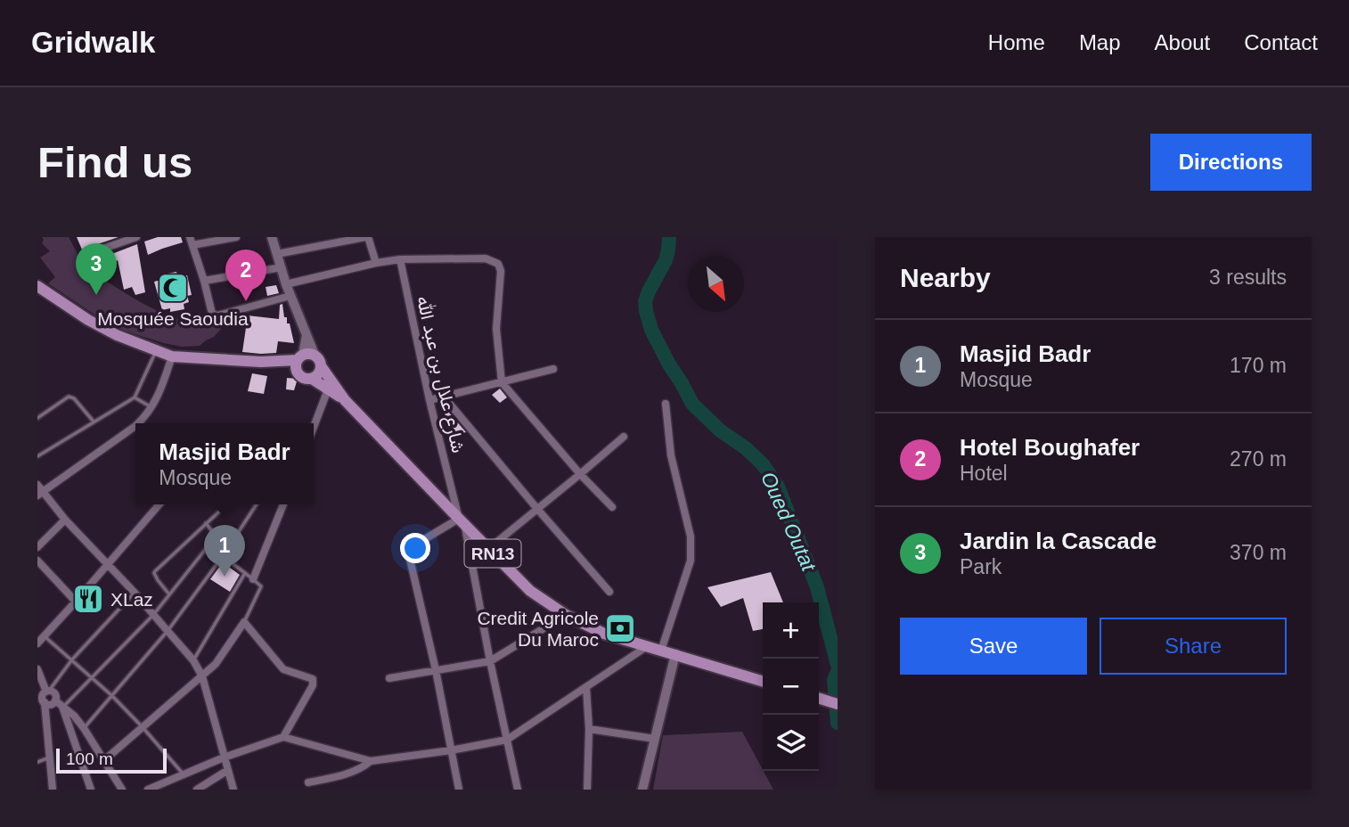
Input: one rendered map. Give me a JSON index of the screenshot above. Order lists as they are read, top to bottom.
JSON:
{
  "streets": {
    "main road": ["RN13"],
    "street": ["شارع علال بن عبد الله"]
  },
  "crossings": [
    ["شارع علال بن عبد الله", "RN13"]
  ],
  "water": ["Oued Outat"],
  "places": {
    "mosque": ["Mosquée Saoudia"],
    "restaurant": ["XLaz"],
    "bank": ["Credit Agricole Du Maroc"]
  },
  "scale_bar": "100 m",
  "north": "bottom right",
  "page": {
    "header": "Gridwalk",
    "nav": [
      "Home",
      "Map",
      "About",
      "Contact"
    ],
    "buttons": [
      "Directions",
      ["Save", "Share"]
    ],
    "title": "Find us",
    "heading": ["Nearby", "3 results"],
    "pins": ["3", "2", "1"],
    "list": [
      {
        "mark": "1",
        "name": "Masjid Badr",
        "note": "Mosque",
        "value": "170 m"
      },
      {
        "mark": "2",
        "name": "Hotel Boughafer",
        "note": "Hotel",
        "value": "270 m"
      },
      {
        "mark": "3",
        "name": "Jardin la Cascade",
        "note": "Park",
        "value": "370 m"
      }
    ],
    "popup": ["Masjid Badr", "Mosque"],
    "map_buttons": ["+", "−"],
    "scale": "100 m"
  }
}
